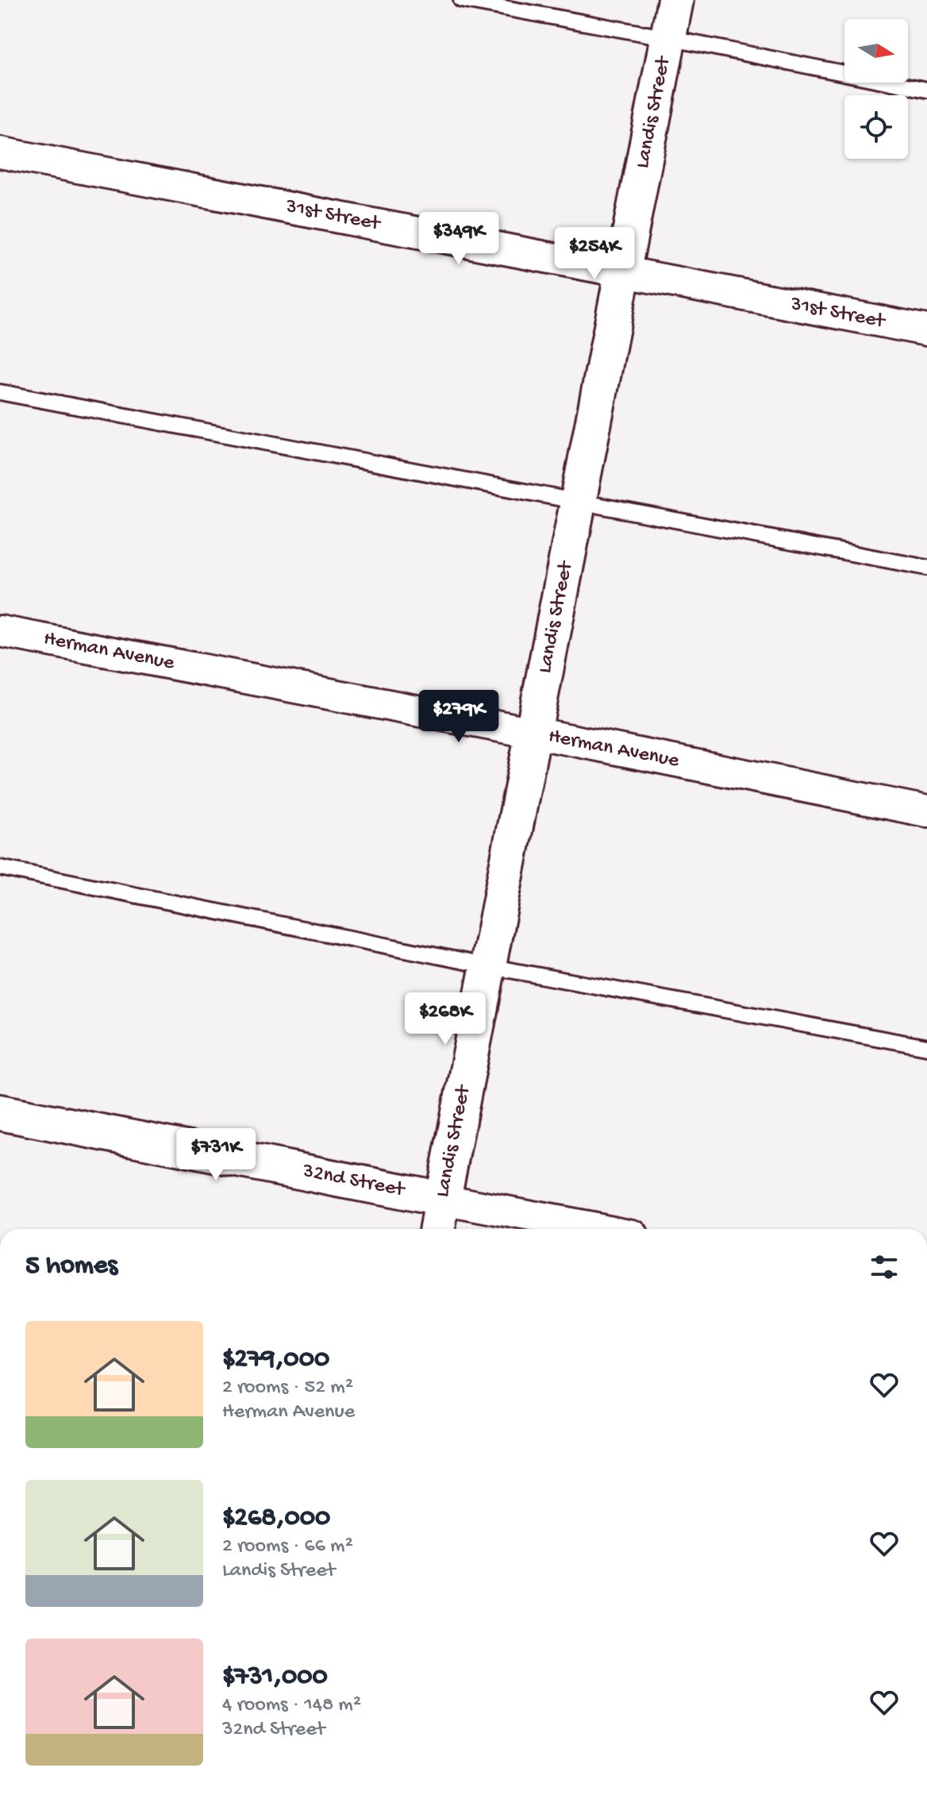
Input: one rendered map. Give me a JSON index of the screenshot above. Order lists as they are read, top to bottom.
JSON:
{
  "streets": {
    "main road": ["Landis Street", "32nd Street"],
    "street": ["31st Street", "Herman Avenue"]
  },
  "crossings": [
    ["Landis Street", "31st Street"],
    ["Landis Street", "Herman Avenue"],
    ["Landis Street", "32nd Street"]
  ],
  "north": "right",
  "page": {
    "price": [
      "$349K",
      "$254K",
      "$279K",
      "$268K",
      "$731K"
    ],
    "heading": "5 homes",
    "list": [
      {
        "name": "$279,000",
        "note": "2 rooms · 52 m² · Herman Avenue"
      },
      {
        "name": "$268,000",
        "note": "2 rooms · 66 m² · Landis Street"
      },
      {
        "name": "$731,000",
        "note": "4 rooms · 148 m² · 32nd Street"
      }
    ]
  }
}
